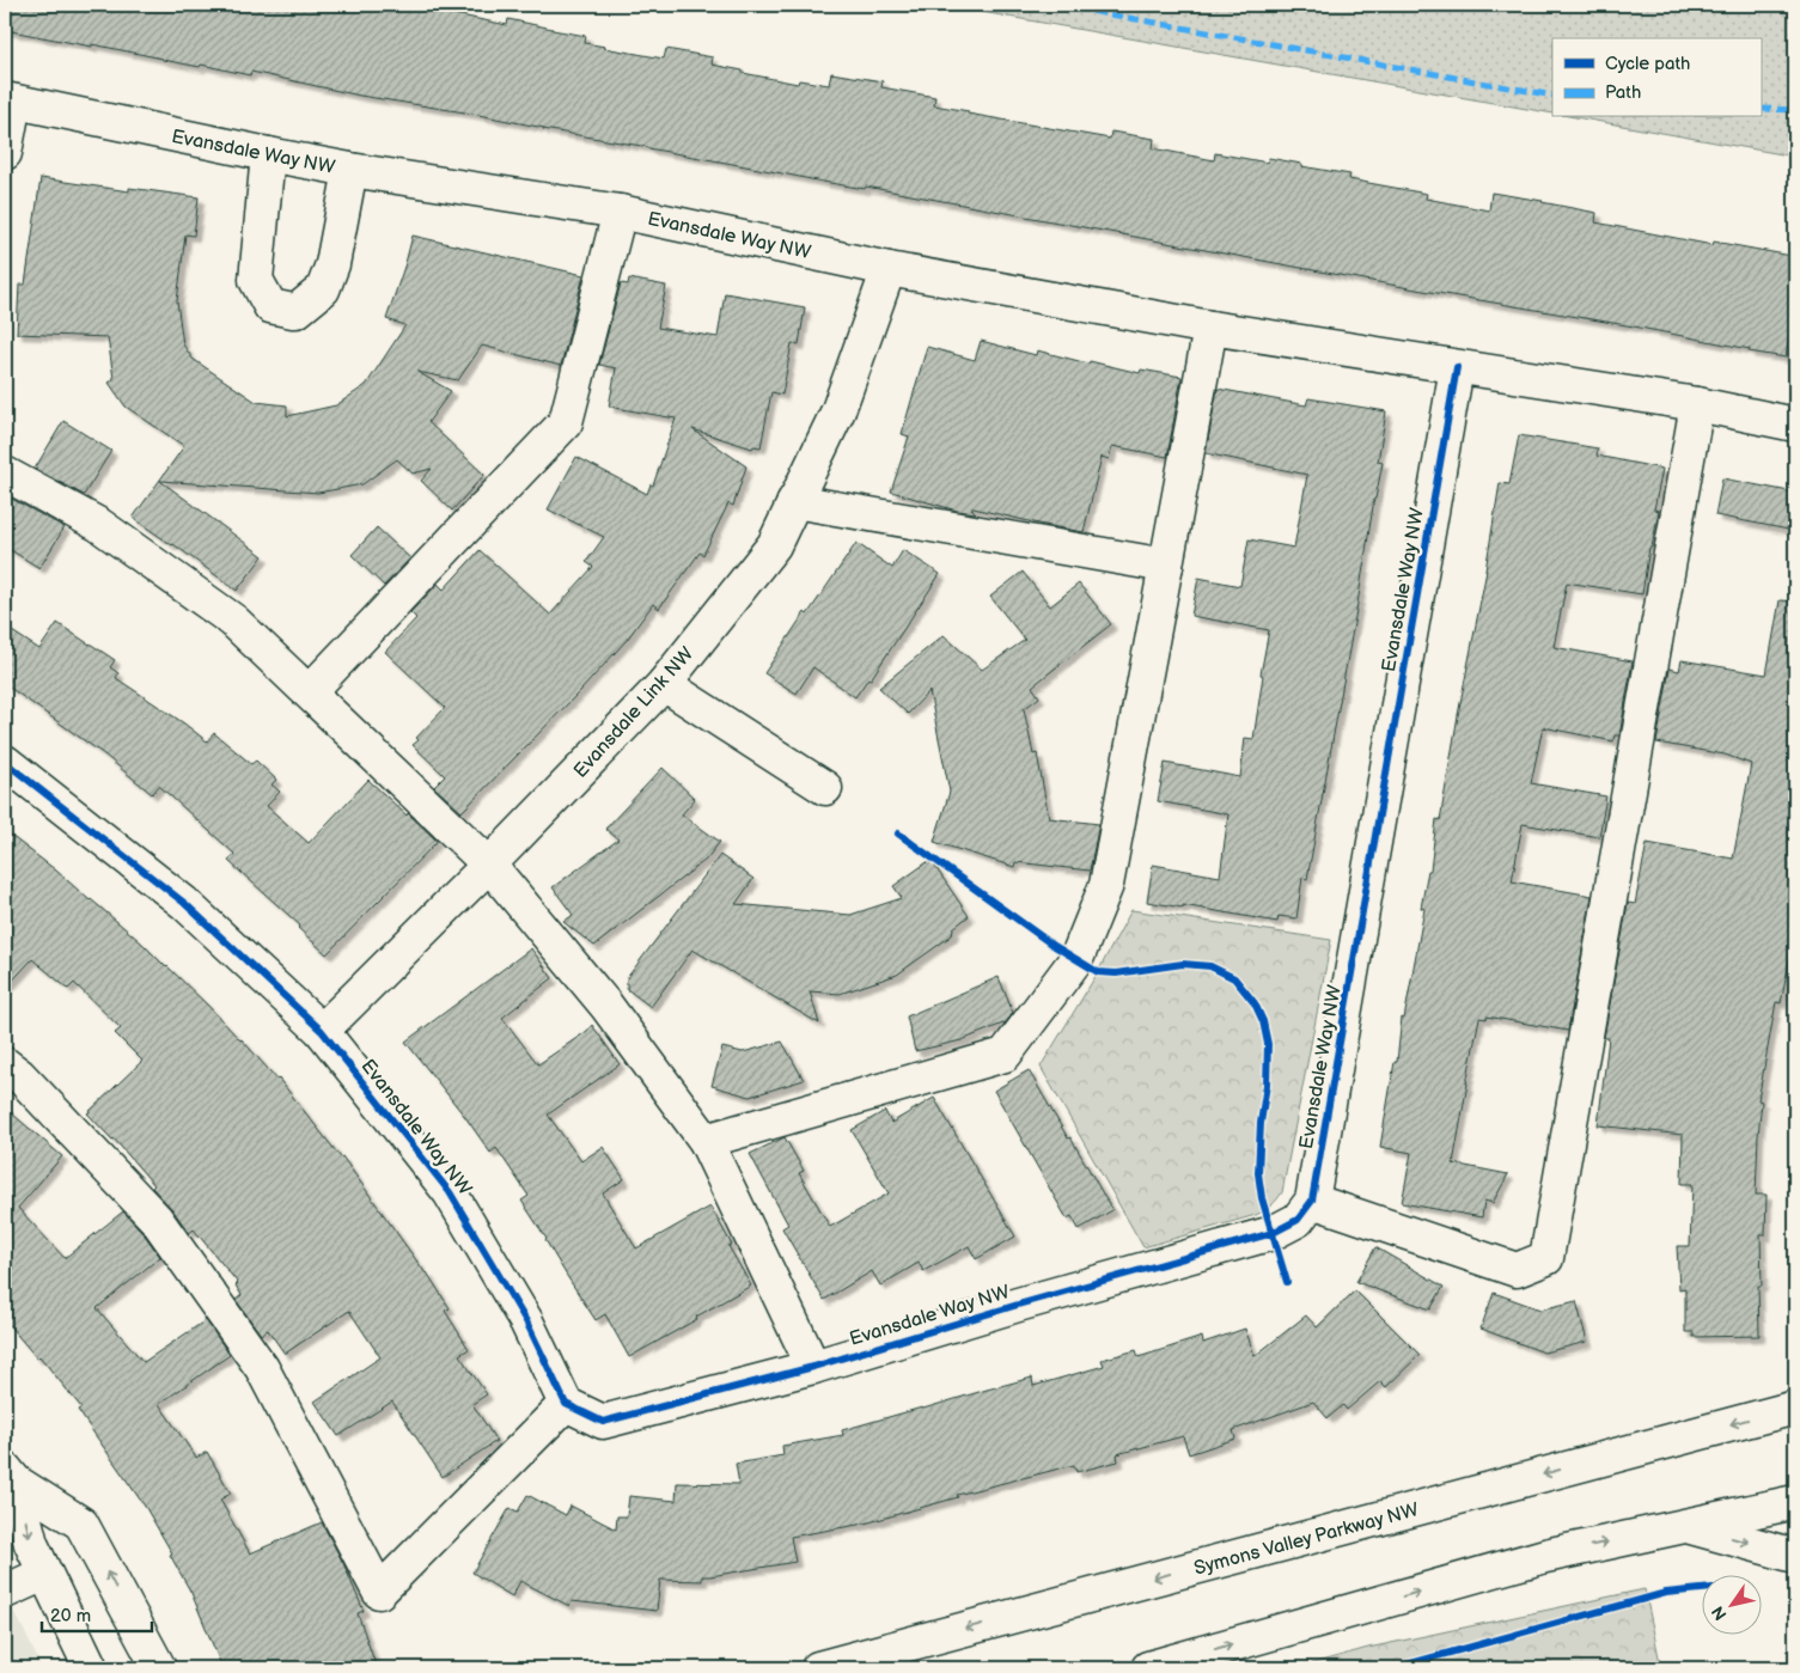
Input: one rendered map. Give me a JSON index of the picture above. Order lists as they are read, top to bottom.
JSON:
{
  "streets": {
    "street": ["Evansdale Way NW", "Evansdale Link NW", "Symons Valley Parkway NW"]
  },
  "crossings": [
    ["Evansdale Way NW", "Evansdale Link NW"]
  ],
  "legend": ["Cycle path", "Path"],
  "scale_bar": "20 m",
  "north": "bottom left"
}
